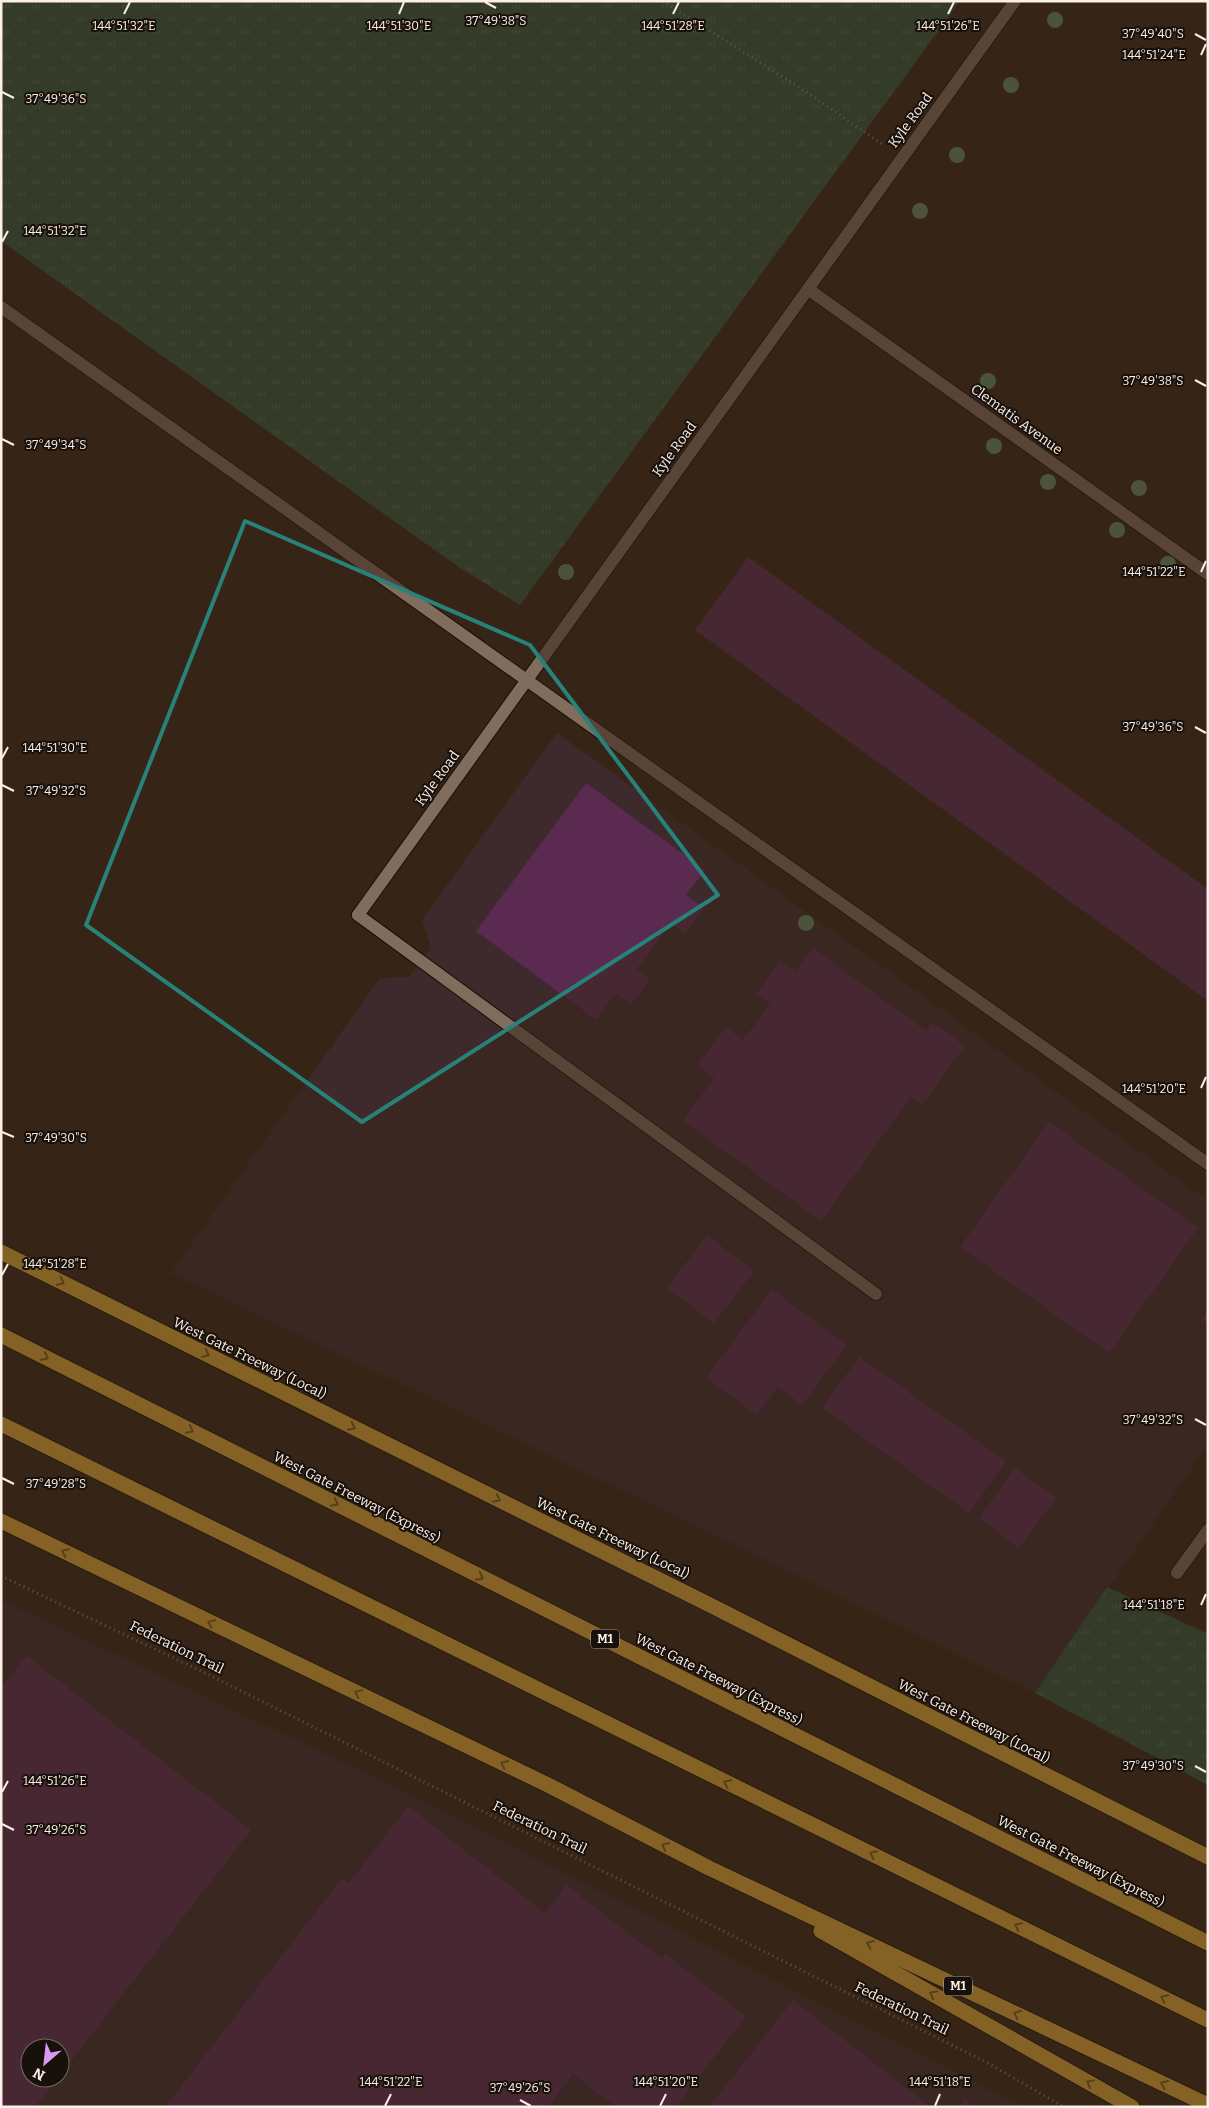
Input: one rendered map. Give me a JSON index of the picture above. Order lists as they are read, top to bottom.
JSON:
{
  "streets": {
    "highway": ["West Gate Freeway (Local)", "West Gate Freeway (Express)", "M1"],
    "street": ["Kyle Road", "Clematis Avenue"],
    "path": ["Federation Trail"]
  },
  "crossings": [
    ["Kyle Road", "Clematis Avenue"]
  ],
  "one_way": ["West Gate Freeway (Local)"],
  "north": "bottom left",
  "coordinates": [
    "37°49'38\"S",
    "144°51'32\"E",
    "144°51'30\"E",
    "144°51'28\"E",
    "144°51'26\"E",
    "37°49'40\"S",
    "144°51'24\"E",
    "37°49'36\"S",
    "37°49'34\"S",
    "144°51'22\"E",
    "37°49'32\"S",
    "144°51'20\"E",
    "37°49'30\"S",
    "37°49'28\"S",
    "144°51'18\"E",
    "37°49'26\"S"
  ]
}
